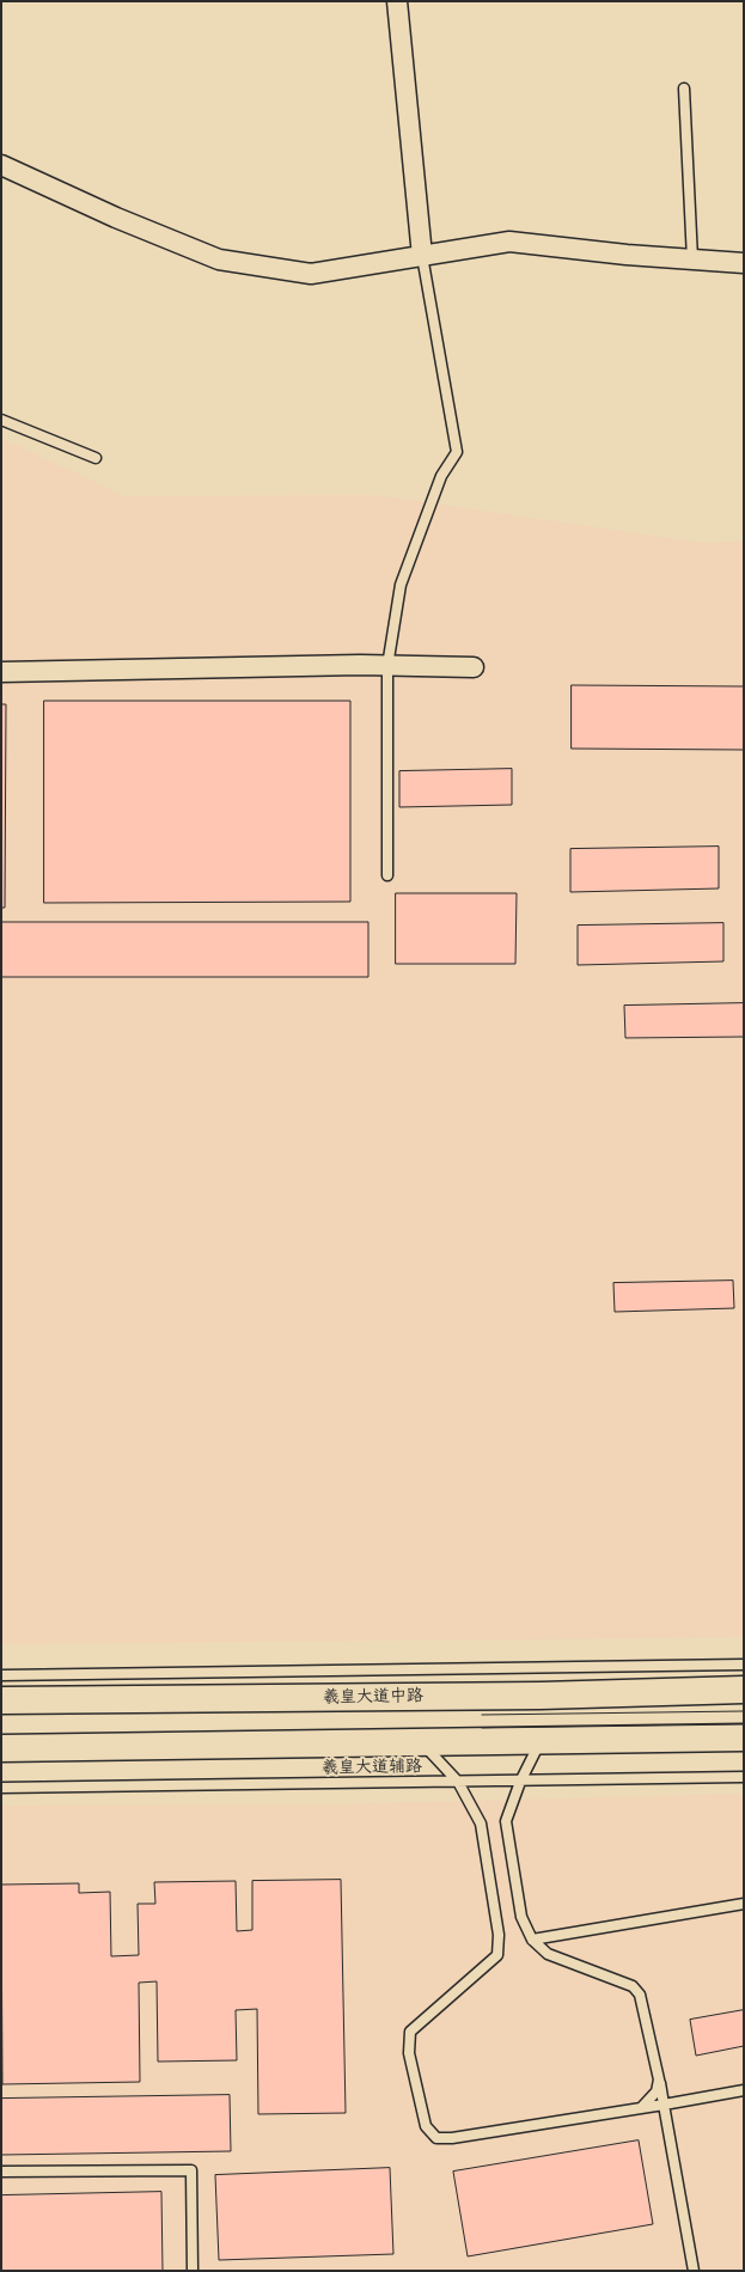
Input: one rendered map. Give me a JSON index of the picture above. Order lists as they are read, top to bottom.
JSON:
{
  "streets": {
    "main road": ["羲皇大道中路"],
    "lane": ["羲皇大道辅路"]
  }
}
